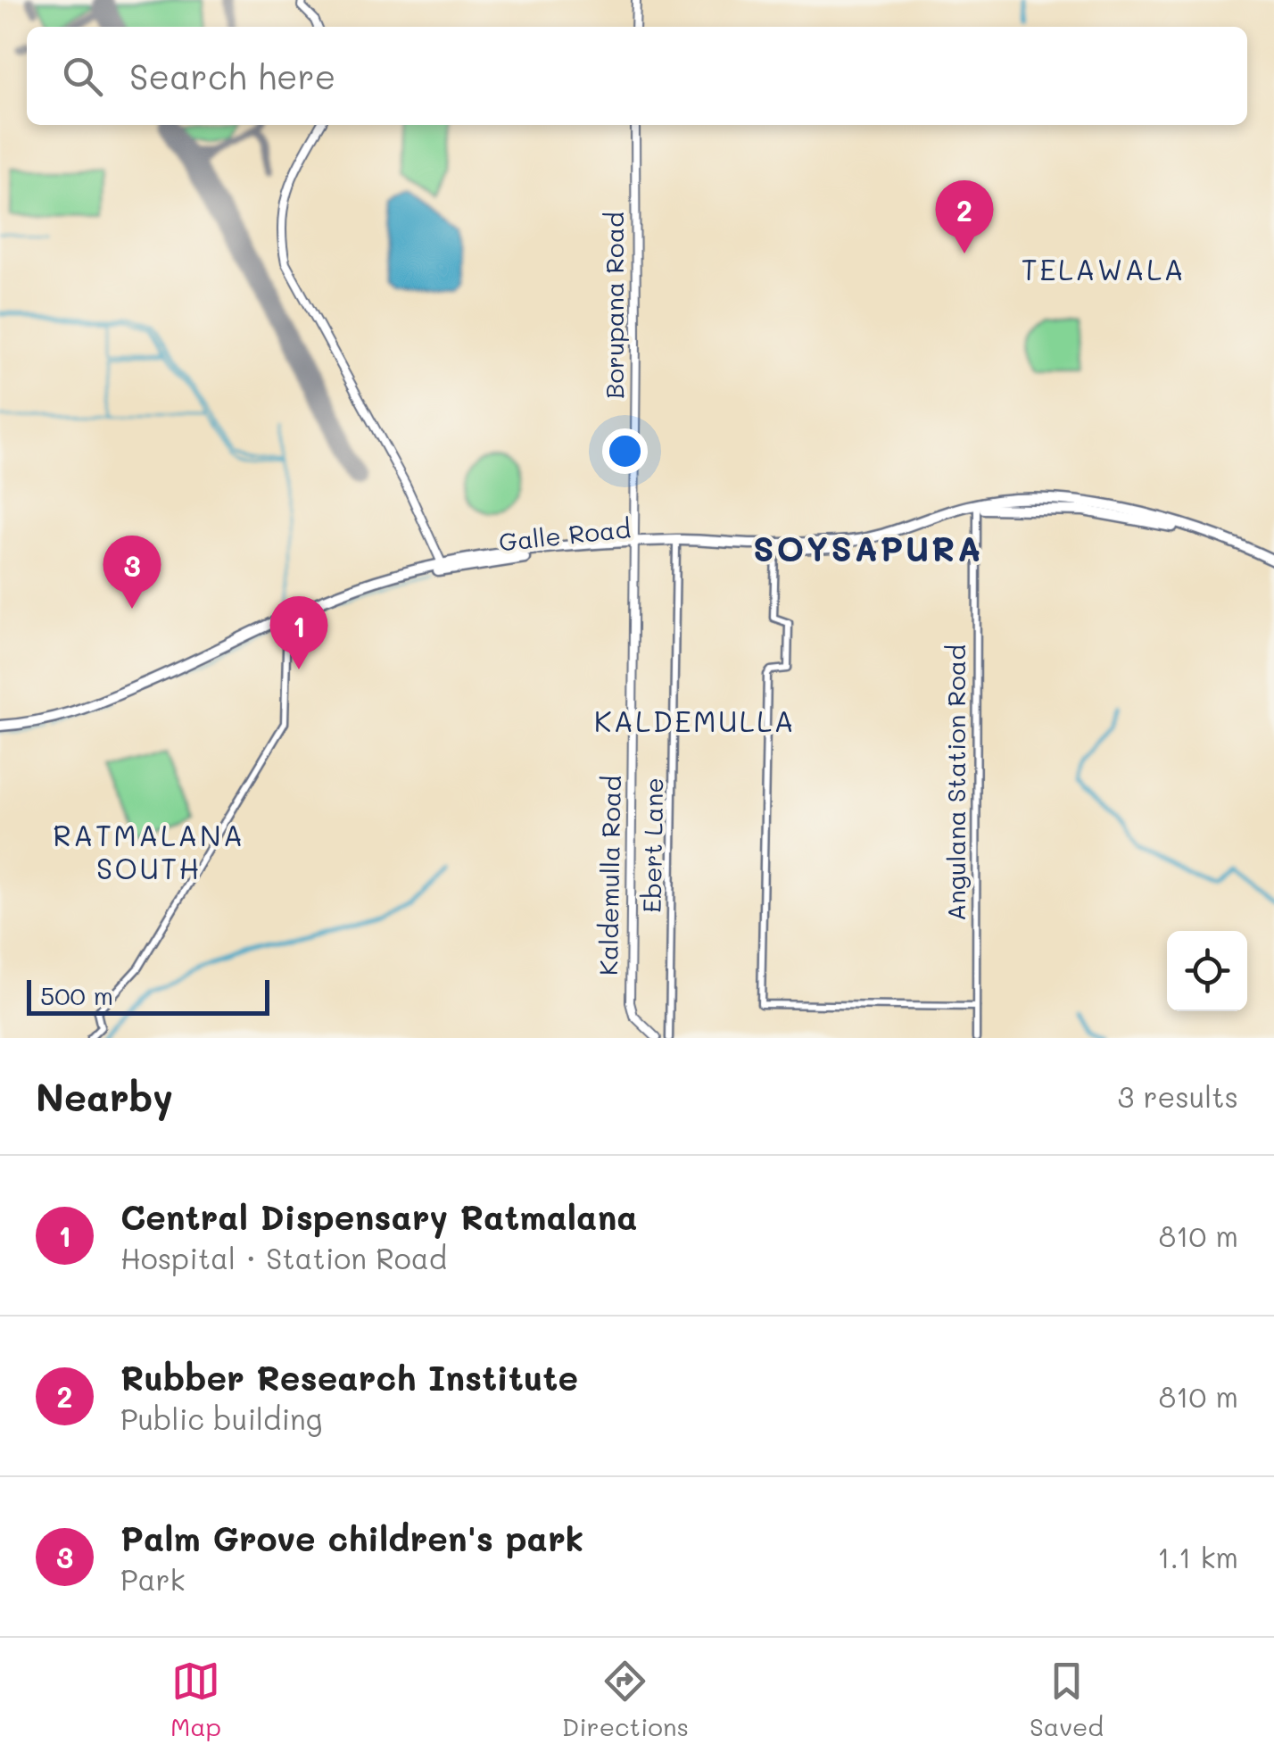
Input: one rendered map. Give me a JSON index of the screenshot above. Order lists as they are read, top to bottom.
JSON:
{
  "streets": {
    "highway": ["Galle Road"],
    "main road": ["Borupana Road", "Kaldemulla Road"],
    "street": ["Angulana Station Road", "Ebert Lane"]
  },
  "crossings": [
    ["Borupana Road", "Galle Road"],
    ["Borupana Road", "Kaldemulla Road"],
    ["Galle Road", "Angulana Station Road"],
    ["Galle Road", "Ebert Lane"],
    ["Galle Road", "Kaldemulla Road"]
  ],
  "districts": [
    "TELAWALA",
    "SOYSAPURA",
    "KALDEMULLA",
    "RATMALANA SOUTH"
  ],
  "scale_bar": "500 m",
  "page": {
    "search": "Search here",
    "pins": ["2", "3", "1"],
    "scale": "500 m",
    "heading": ["Nearby", "3 results"],
    "list": [
      {
        "mark": "1",
        "name": "Central Dispensary Ratmalana",
        "note": "Hospital · Station Road",
        "value": "810 m"
      },
      {
        "mark": "2",
        "name": "Rubber Research Institute",
        "note": "Public building",
        "value": "810 m"
      },
      {
        "mark": "3",
        "name": "Palm Grove children's park",
        "note": "Park",
        "value": "1.1 km"
      }
    ],
    "nav": ["Map", "Directions", "Saved"]
  }
}
